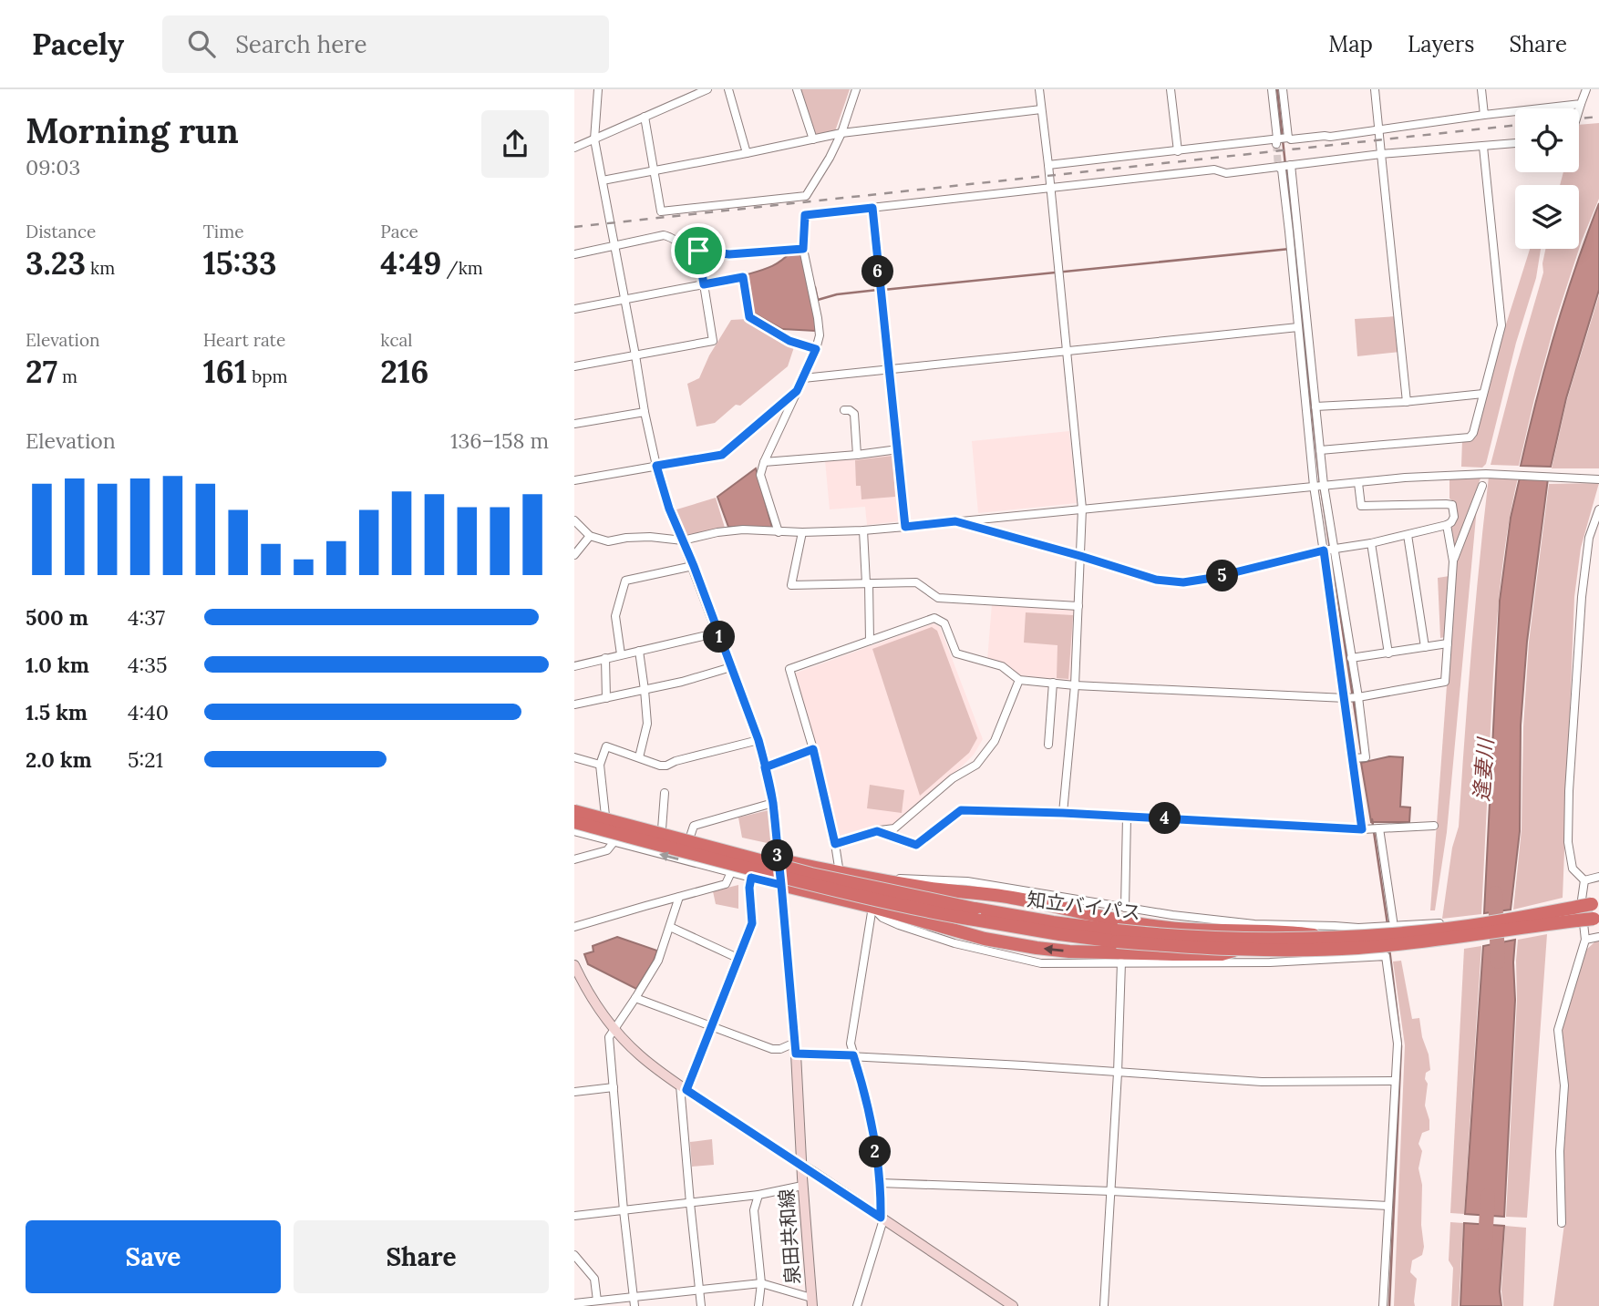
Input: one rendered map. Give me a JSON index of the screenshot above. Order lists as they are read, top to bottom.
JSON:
{
  "streets": {
    "highway": ["知立バイパス"],
    "main road": ["泉田共和線"]
  },
  "water": ["逢妻川"],
  "page": {
    "header": "Pacely",
    "search": "Search here",
    "nav": ["Map", "Layers", "Share"],
    "heading": ["Morning run", "09:03"],
    "stats": [
      ["Distance", "3.23 km"],
      ["Time", "15:33"],
      ["Pace", "4:49 /km"],
      ["Elevation", "27 m"],
      ["Heart rate", "161 bpm"],
      ["kcal", "216"]
    ],
    "pins": [
      "6",
      "5",
      "1",
      "4",
      "3",
      "2"
    ],
    "chart": ["Elevation", "136–158 m"],
    "list": [
      {
        "name": "500 m",
        "note": "4:37"
      },
      {
        "name": "1.0 km",
        "note": "4:35"
      },
      {
        "name": "1.5 km",
        "note": "4:40"
      },
      {
        "name": "2.0 km",
        "note": "5:21"
      }
    ],
    "buttons": ["Save", "Share"]
  }
}
